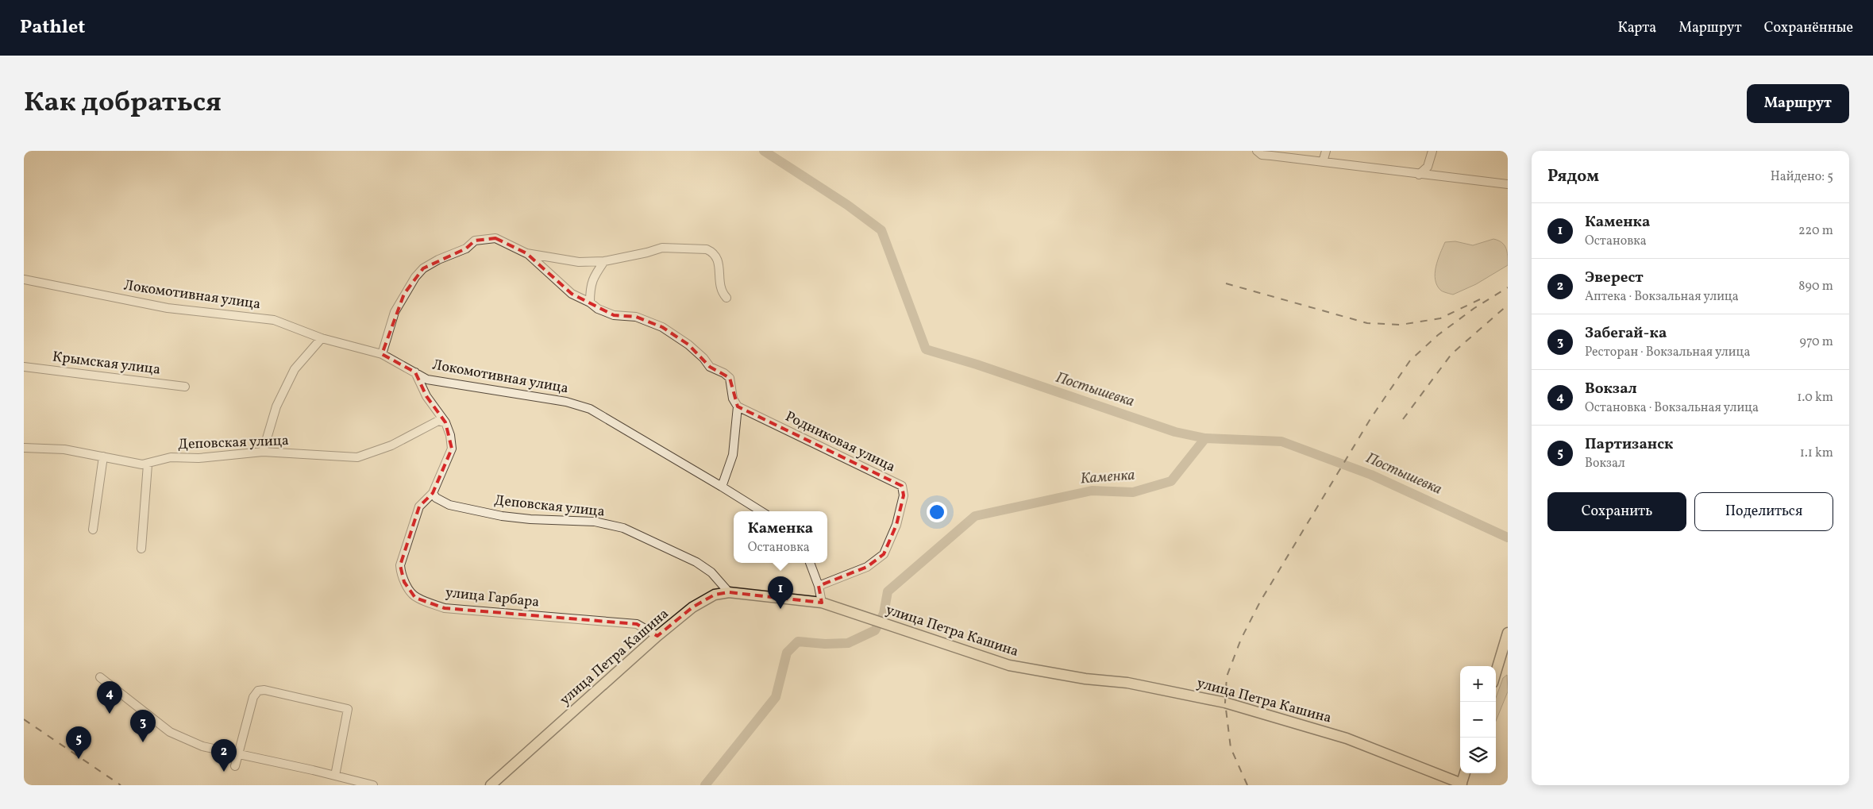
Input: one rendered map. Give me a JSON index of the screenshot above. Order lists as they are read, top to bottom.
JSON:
{
  "streets": {
    "main road": ["улица Петра Кашина"],
    "street": [
      "Локомотивная улица",
      "Крымская улица",
      "Родниковая улица",
      "Деповская улица",
      "улица Гарбара"
    ]
  },
  "crossings": [
    ["Деповская улица", "улица Гарбара"],
    ["Деповская улица", "улица Петра Кашина"],
    ["улица Гарбара", "улица Петра Кашина"]
  ],
  "water": ["Постышевка", "Каменка"],
  "page": {
    "header": "Pathlet",
    "nav": ["Карта", "Маршрут", "Сохранённые"],
    "title": "Как добраться",
    "buttons": [
      "Маршрут",
      ["Сохранить", "Поделиться"]
    ],
    "heading": ["Рядом", "Найдено: 5"],
    "list": [
      {
        "mark": "1",
        "name": "Каменка",
        "note": "Остановка",
        "value": "220 m"
      },
      {
        "mark": "2",
        "name": "Эверест",
        "note": "Аптека · Вокзальная улица",
        "value": "890 m"
      },
      {
        "mark": "3",
        "name": "Забегай-ка",
        "note": "Ресторан · Вокзальная улица",
        "value": "970 m"
      },
      {
        "mark": "4",
        "name": "Вокзал",
        "note": "Остановка · Вокзальная улица",
        "value": "1.0 km"
      },
      {
        "mark": "5",
        "name": "Партизанск",
        "note": "Вокзал",
        "value": "1.1 km"
      }
    ],
    "popup": ["Каменка", "Остановка"],
    "pins": [
      "1",
      "4",
      "3",
      "5",
      "2"
    ],
    "map_buttons": ["+", "−"]
  }
}
